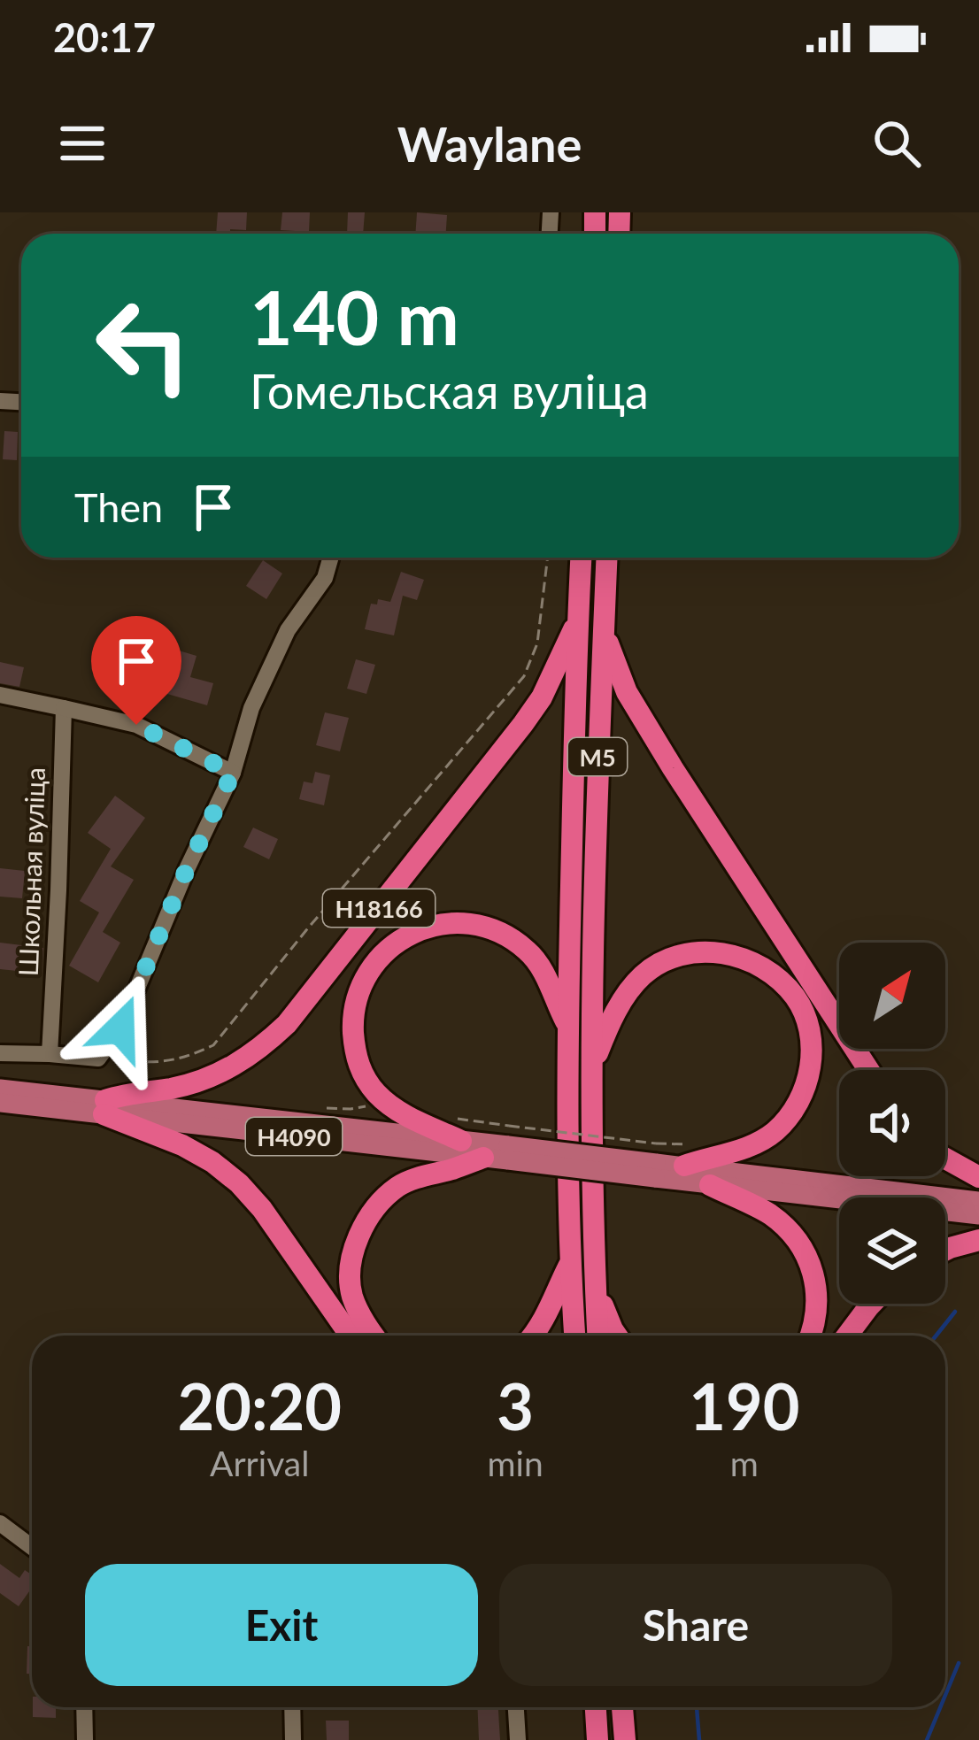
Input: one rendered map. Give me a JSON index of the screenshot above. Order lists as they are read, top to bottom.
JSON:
{
  "streets": {
    "highway": ["М5", "Н18166"],
    "main road": ["Н4090"],
    "street": ["Школьная вуліца"]
  },
  "crossings": [
    ["М5", "Н18166"],
    ["Н18166", "Н4090"]
  ],
  "north": "top right",
  "page": {
    "status": "20:17",
    "header": "Waylane",
    "turn": ["140 m", "Гомельская вуліца"],
    "then": "Then",
    "eta": [
      "20:20",
      "Arrival",
      "3",
      "min",
      "190",
      "m"
    ],
    "buttons": ["Exit", "Share"]
  }
}
